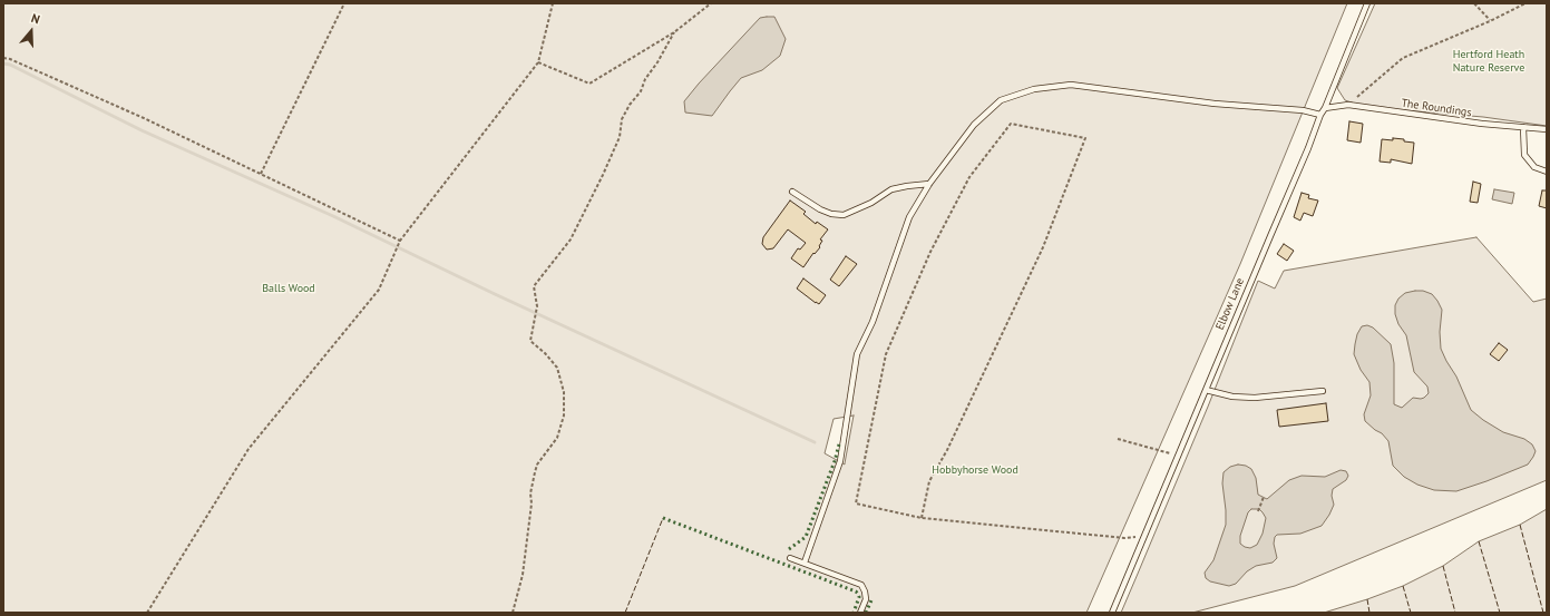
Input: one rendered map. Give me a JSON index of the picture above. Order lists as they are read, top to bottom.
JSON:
{
  "streets": {
    "lane": ["The Roundings", "Elbow Lane"]
  },
  "crossings": [
    ["The Roundings", "Elbow Lane"]
  ],
  "parks": ["Hertford Heath Nature Reserve", "Balls Wood", "Hobbyhorse Wood"],
  "north": "top"
}
